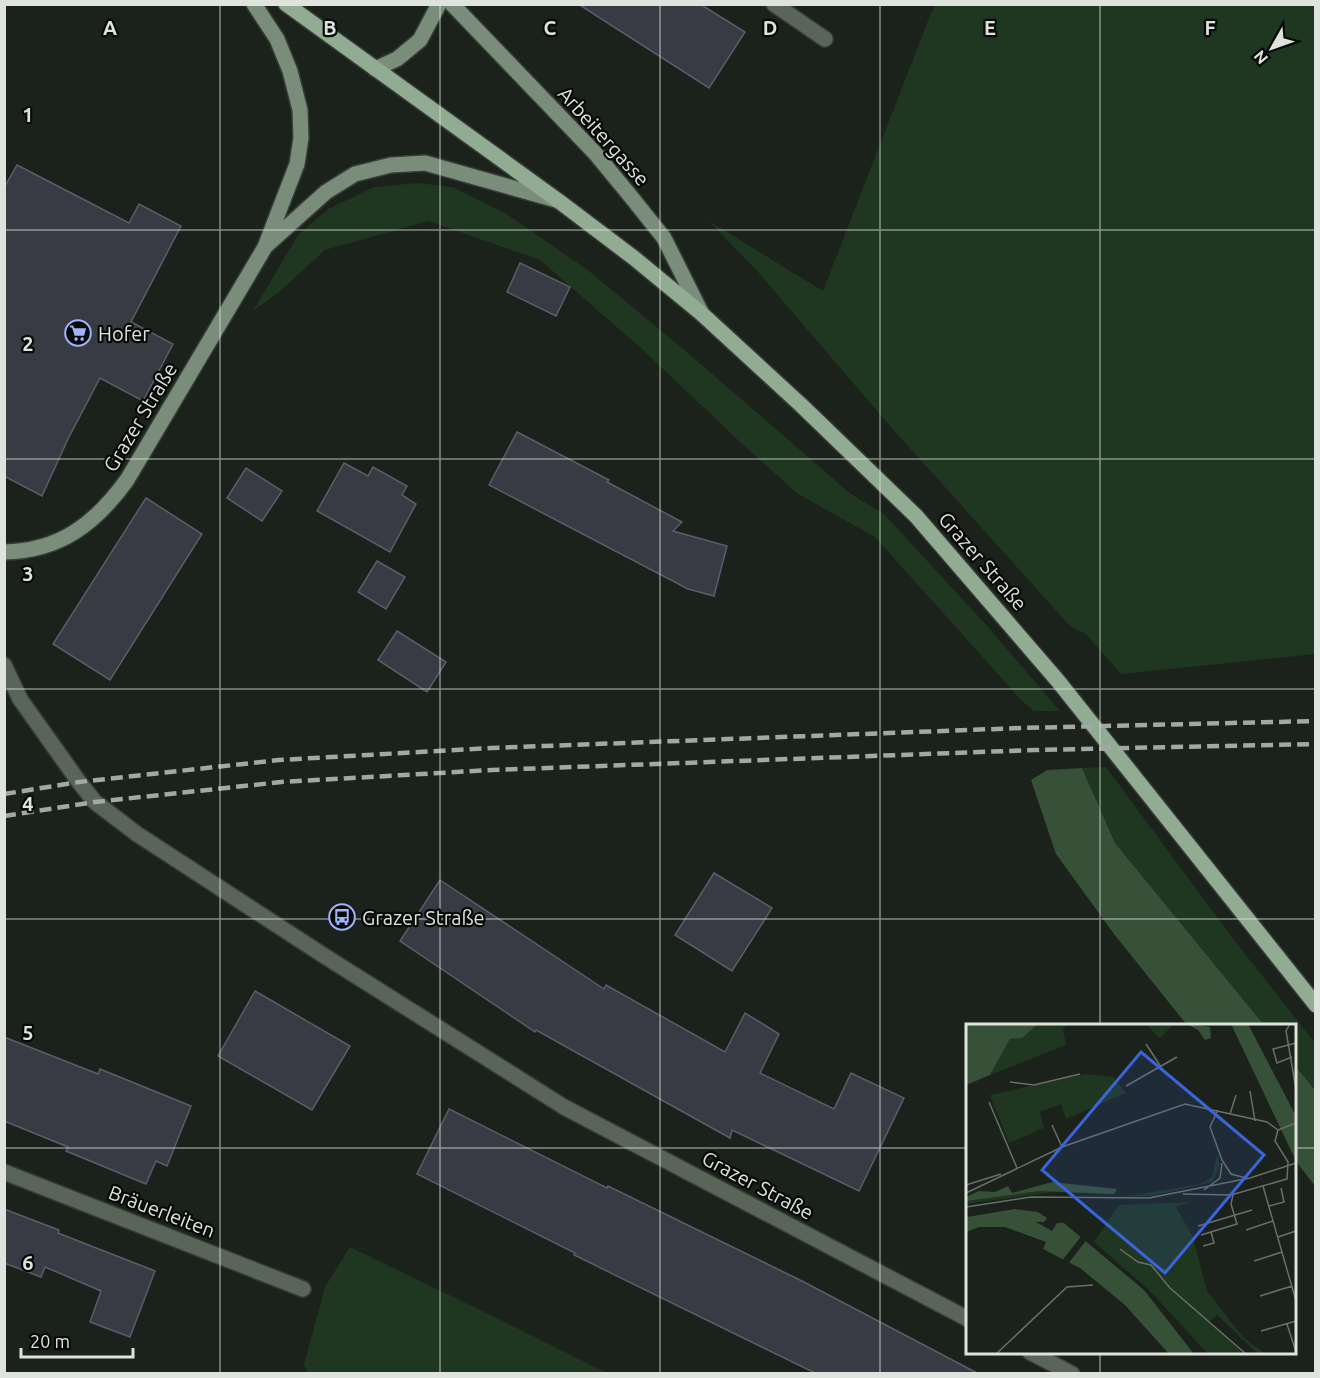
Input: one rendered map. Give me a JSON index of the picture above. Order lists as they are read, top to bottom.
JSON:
{
  "streets": {
    "main road": ["Grazer Straße"],
    "street": ["Arbeitergasse", "Bräuerleiten"]
  },
  "crossings": [
    ["Arbeitergasse", "Grazer Straße"]
  ],
  "places": {
    "supermarket": ["Hofer"],
    "bus stop": ["Grazer Straße"]
  },
  "scale_bar": "20 m",
  "north": "bottom left",
  "grid": {
    "columns": [
      "A",
      "B",
      "C",
      "D",
      "E",
      "F"
    ],
    "rows": [
      "1",
      "2",
      "3",
      "4",
      "5",
      "6"
    ]
  }
}
